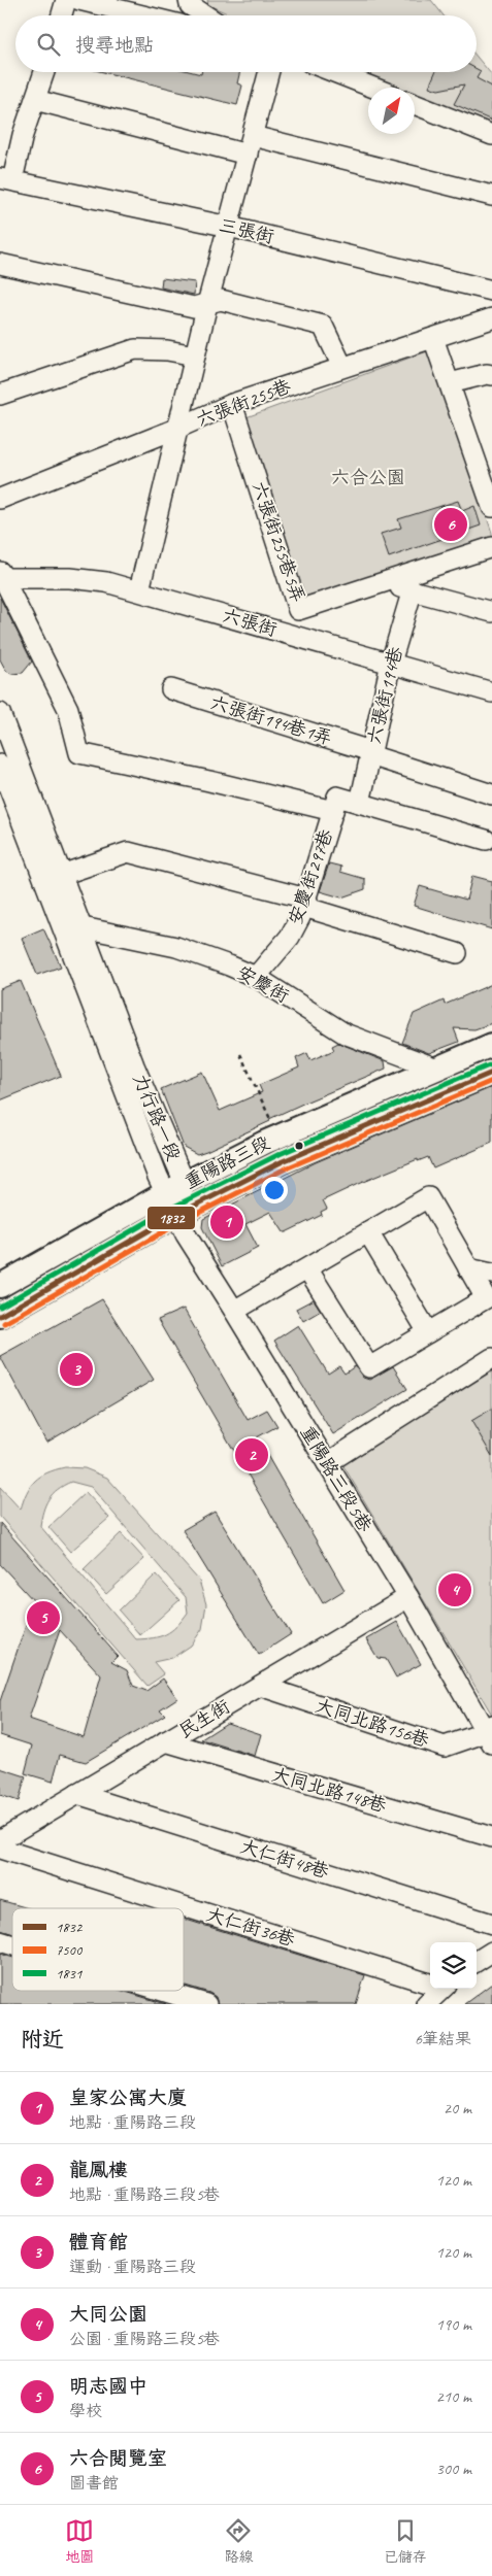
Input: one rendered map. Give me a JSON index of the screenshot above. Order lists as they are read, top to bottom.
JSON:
{
  "streets": {
    "main road": ["重陽路三段"],
    "street": [
      "三張街",
      "六張街255巷",
      "六張街255巷5弄",
      "六張街",
      "六張街194巷",
      "六張街194巷1弄",
      "安慶街297巷",
      "安慶街",
      "力行路一段",
      "重陽路三段5巷",
      "民生街",
      "大同北路156巷",
      "大同北路148巷",
      "大仁街48巷",
      "大仁街36巷"
    ]
  },
  "crossings": [
    ["六張街255巷", "六張街255巷5弄"],
    ["六張街", "六張街194巷"],
    ["六張街194巷", "六張街194巷1弄"],
    ["安慶街297巷", "安慶街"],
    ["安慶街", "力行路一段"],
    ["安慶街", "重陽路三段"],
    ["力行路一段", "重陽路三段"],
    ["力行路一段", "重陽路三段5巷"],
    ["重陽路三段", "重陽路三段5巷"],
    ["重陽路三段5巷", "民生街"],
    ["重陽路三段5巷", "大同北路156巷"],
    ["民生街", "大同北路156巷"],
    ["民生街", "大同北路148巷"],
    ["民生街", "大仁街48巷"]
  ],
  "parks": ["六合公園"],
  "lines": ["transit line 1831", "transit line 1832", "transit line 7500"],
  "legend": ["1832", "7500", "1831"],
  "north": "top right",
  "page": {
    "search": "搜尋地點",
    "pins": [
      "6",
      "1",
      "3",
      "2",
      "4",
      "5"
    ],
    "heading": ["附近", "6筆結果"],
    "list": [
      {
        "mark": "1",
        "name": "皇家公寓大廈",
        "note": "地點 · 重陽路三段",
        "value": "20 m"
      },
      {
        "mark": "2",
        "name": "龍鳳樓",
        "note": "地點 · 重陽路三段5巷",
        "value": "120 m"
      },
      {
        "mark": "3",
        "name": "體育館",
        "note": "運動 · 重陽路三段",
        "value": "120 m"
      },
      {
        "mark": "4",
        "name": "大同公園",
        "note": "公園 · 重陽路三段5巷",
        "value": "190 m"
      },
      {
        "mark": "5",
        "name": "明志國中",
        "note": "學校",
        "value": "210 m"
      },
      {
        "mark": "6",
        "name": "六合閱覽室",
        "note": "圖書館",
        "value": "300 m"
      }
    ],
    "nav": ["地圖", "路線", "已儲存"]
  }
}
